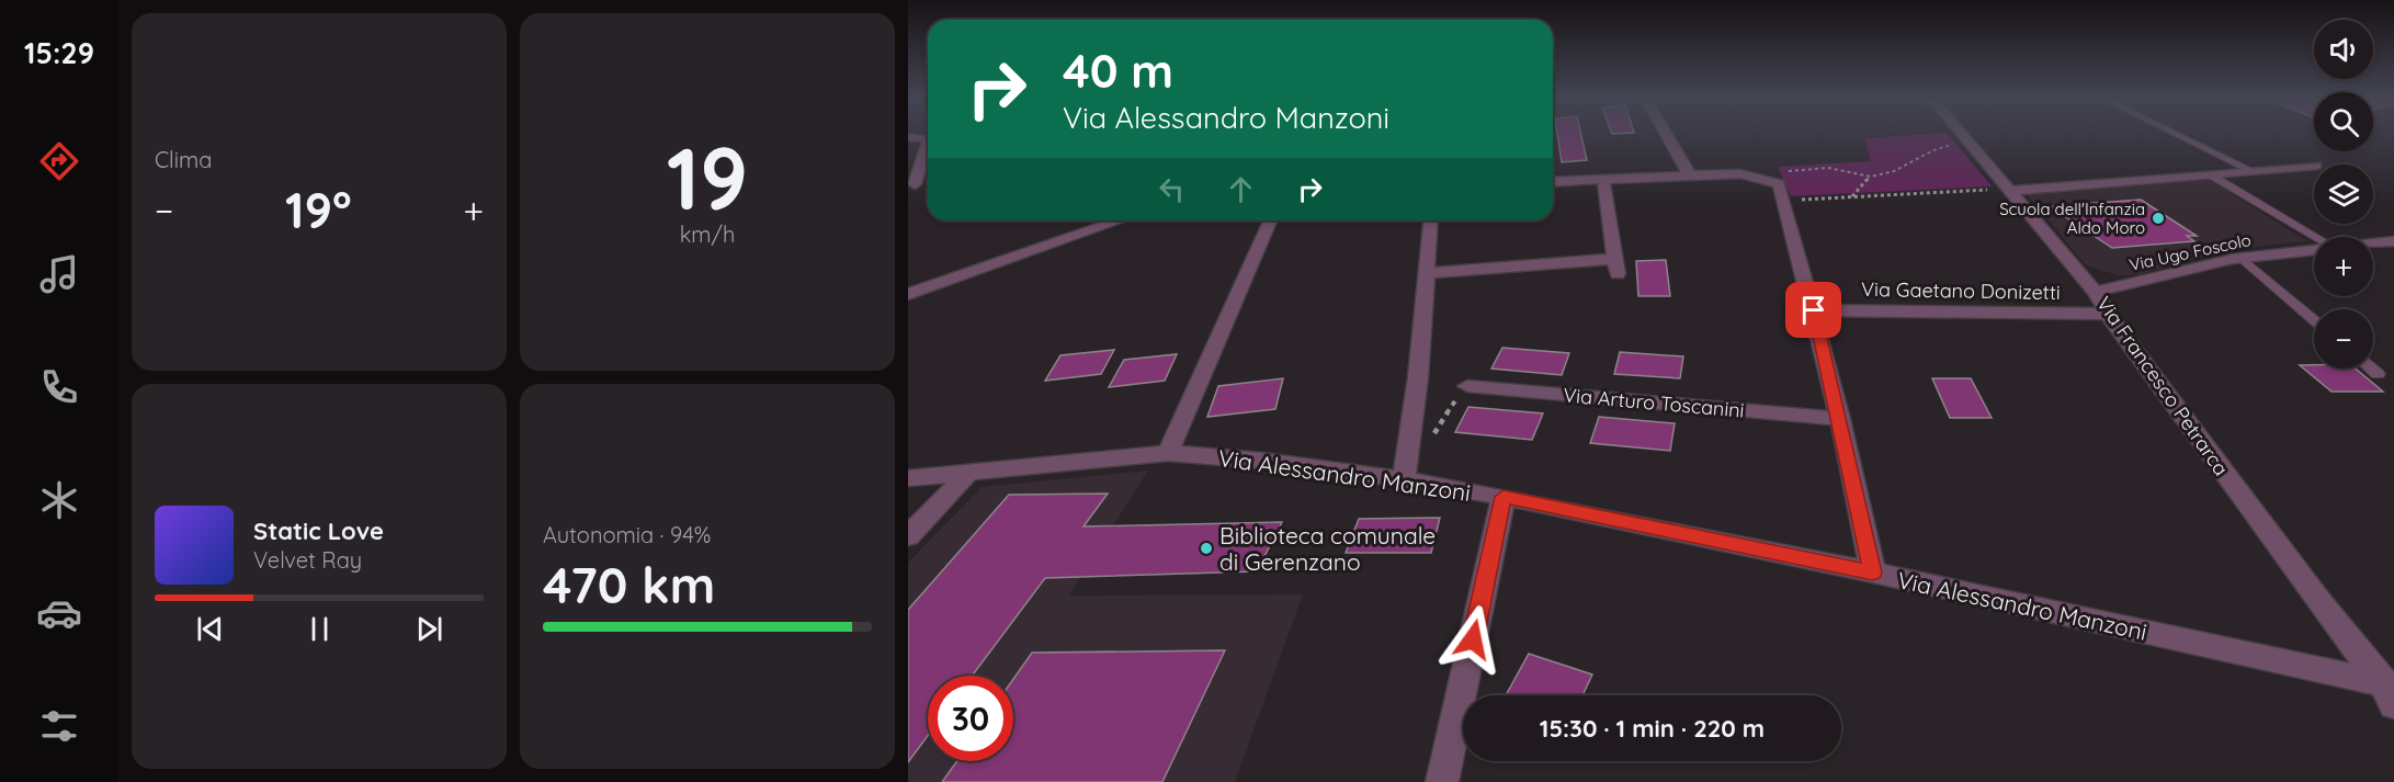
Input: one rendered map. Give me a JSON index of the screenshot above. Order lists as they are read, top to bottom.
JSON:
{
  "streets": {
    "street": [
      "Via Ugo Foscolo",
      "Via Gaetano Donizetti",
      "Via Francesco Petrarca",
      "Via Arturo Toscanini",
      "Via Alessandro Manzoni"
    ]
  },
  "crossings": [
    ["Via Ugo Foscolo", "Via Francesco Petrarca"],
    ["Via Gaetano Donizetti", "Via Francesco Petrarca"],
    ["Via Francesco Petrarca", "Via Alessandro Manzoni"]
  ],
  "places": ["Scuola dell'Infanzia Aldo Moro", "Biblioteca comunale di Gerenzano"],
  "page": {
    "tabs": "15:29",
    "tile": [
      "Clima",
      ["19", "km/h"],
      ["Autonomia · 94%", "470 km"]
    ],
    "map_buttons": ["+", "−"],
    "turn": ["40 m", "Via Alessandro Manzoni"],
    "heat": ["−", "19°", "+"],
    "song": ["Static Love", "Velvet Ray"],
    "limit": "30",
    "trip": "15:30 · 1 min · 220 m"
  }
}
